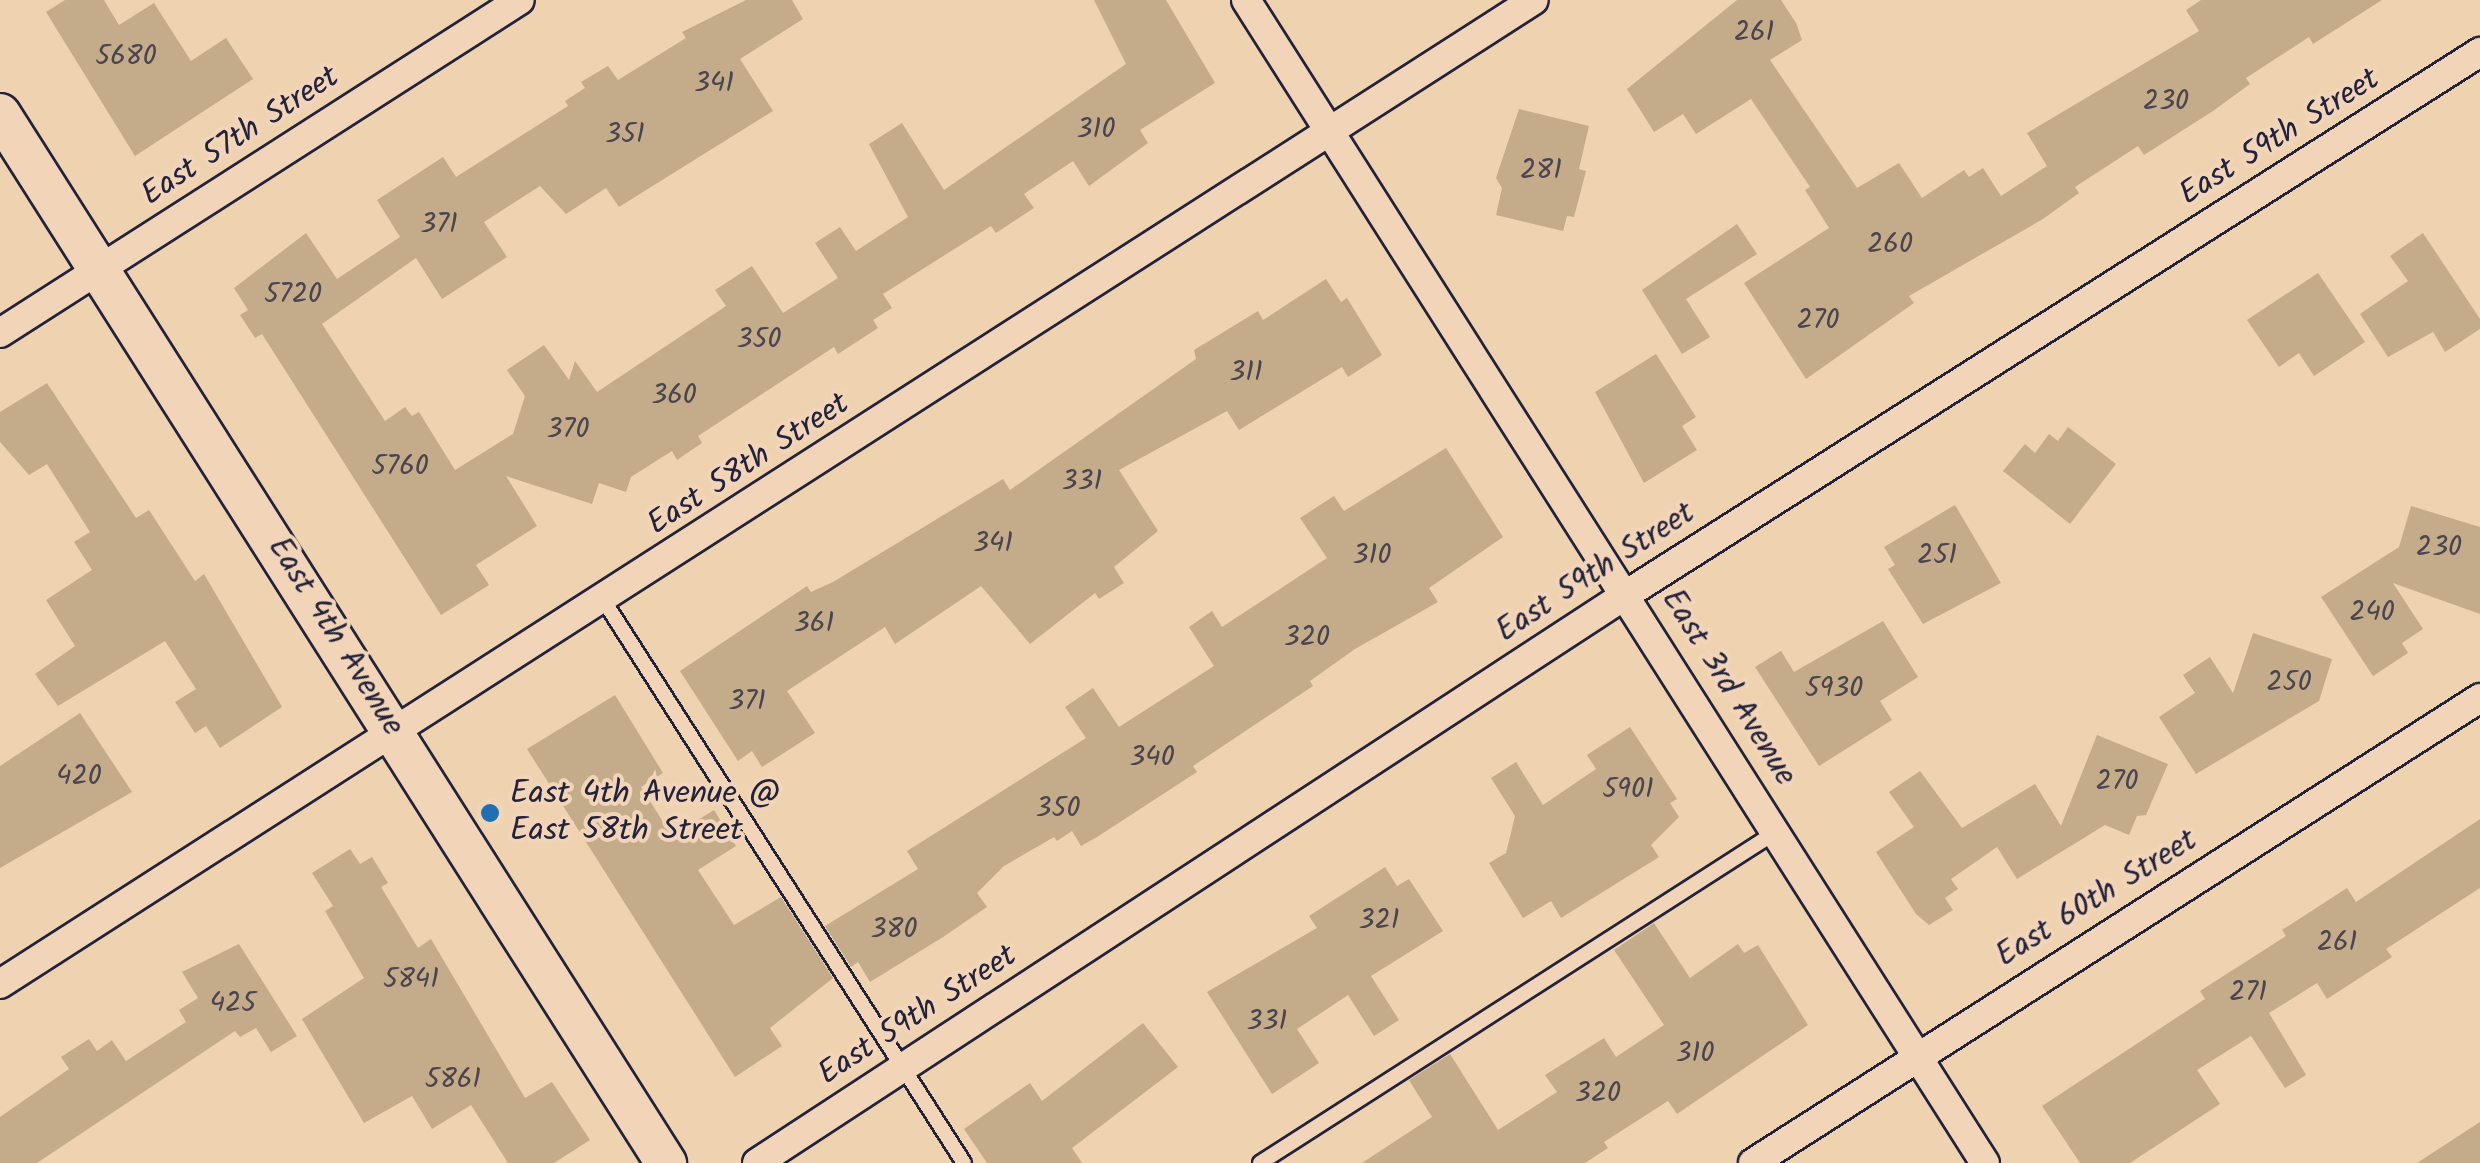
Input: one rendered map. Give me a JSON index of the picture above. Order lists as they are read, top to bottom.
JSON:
{
  "streets": {
    "main road": ["East 4th Avenue"],
    "street": [
      "East 57th Street",
      "East 59th Street",
      "East 58th Street",
      "East 3rd Avenue",
      "East 60th Street"
    ]
  },
  "crossings": [
    ["East 57th Street", "East 4th Avenue"],
    ["East 59th Street", "East 3rd Avenue"],
    ["East 58th Street", "East 4th Avenue"],
    ["East 58th Street", "East 3rd Avenue"],
    ["East 3rd Avenue", "East 60th Street"]
  ],
  "places": ["East 4th Avenue @ East 58th Street"],
  "house_numbers": [
    "261",
    "5680",
    "341",
    "230",
    "310",
    "351",
    "281",
    "371",
    "260",
    "5720",
    "270",
    "350",
    "311",
    "360",
    "370",
    "5760",
    "331",
    "341",
    "230",
    "310",
    "251",
    "240",
    "361",
    "320",
    "250",
    "5930",
    "371",
    "340",
    "420",
    "270",
    "5901",
    "350",
    "321",
    "380",
    "261",
    "5841",
    "271",
    "425",
    "331",
    "310",
    "5861",
    "320"
  ]
}
